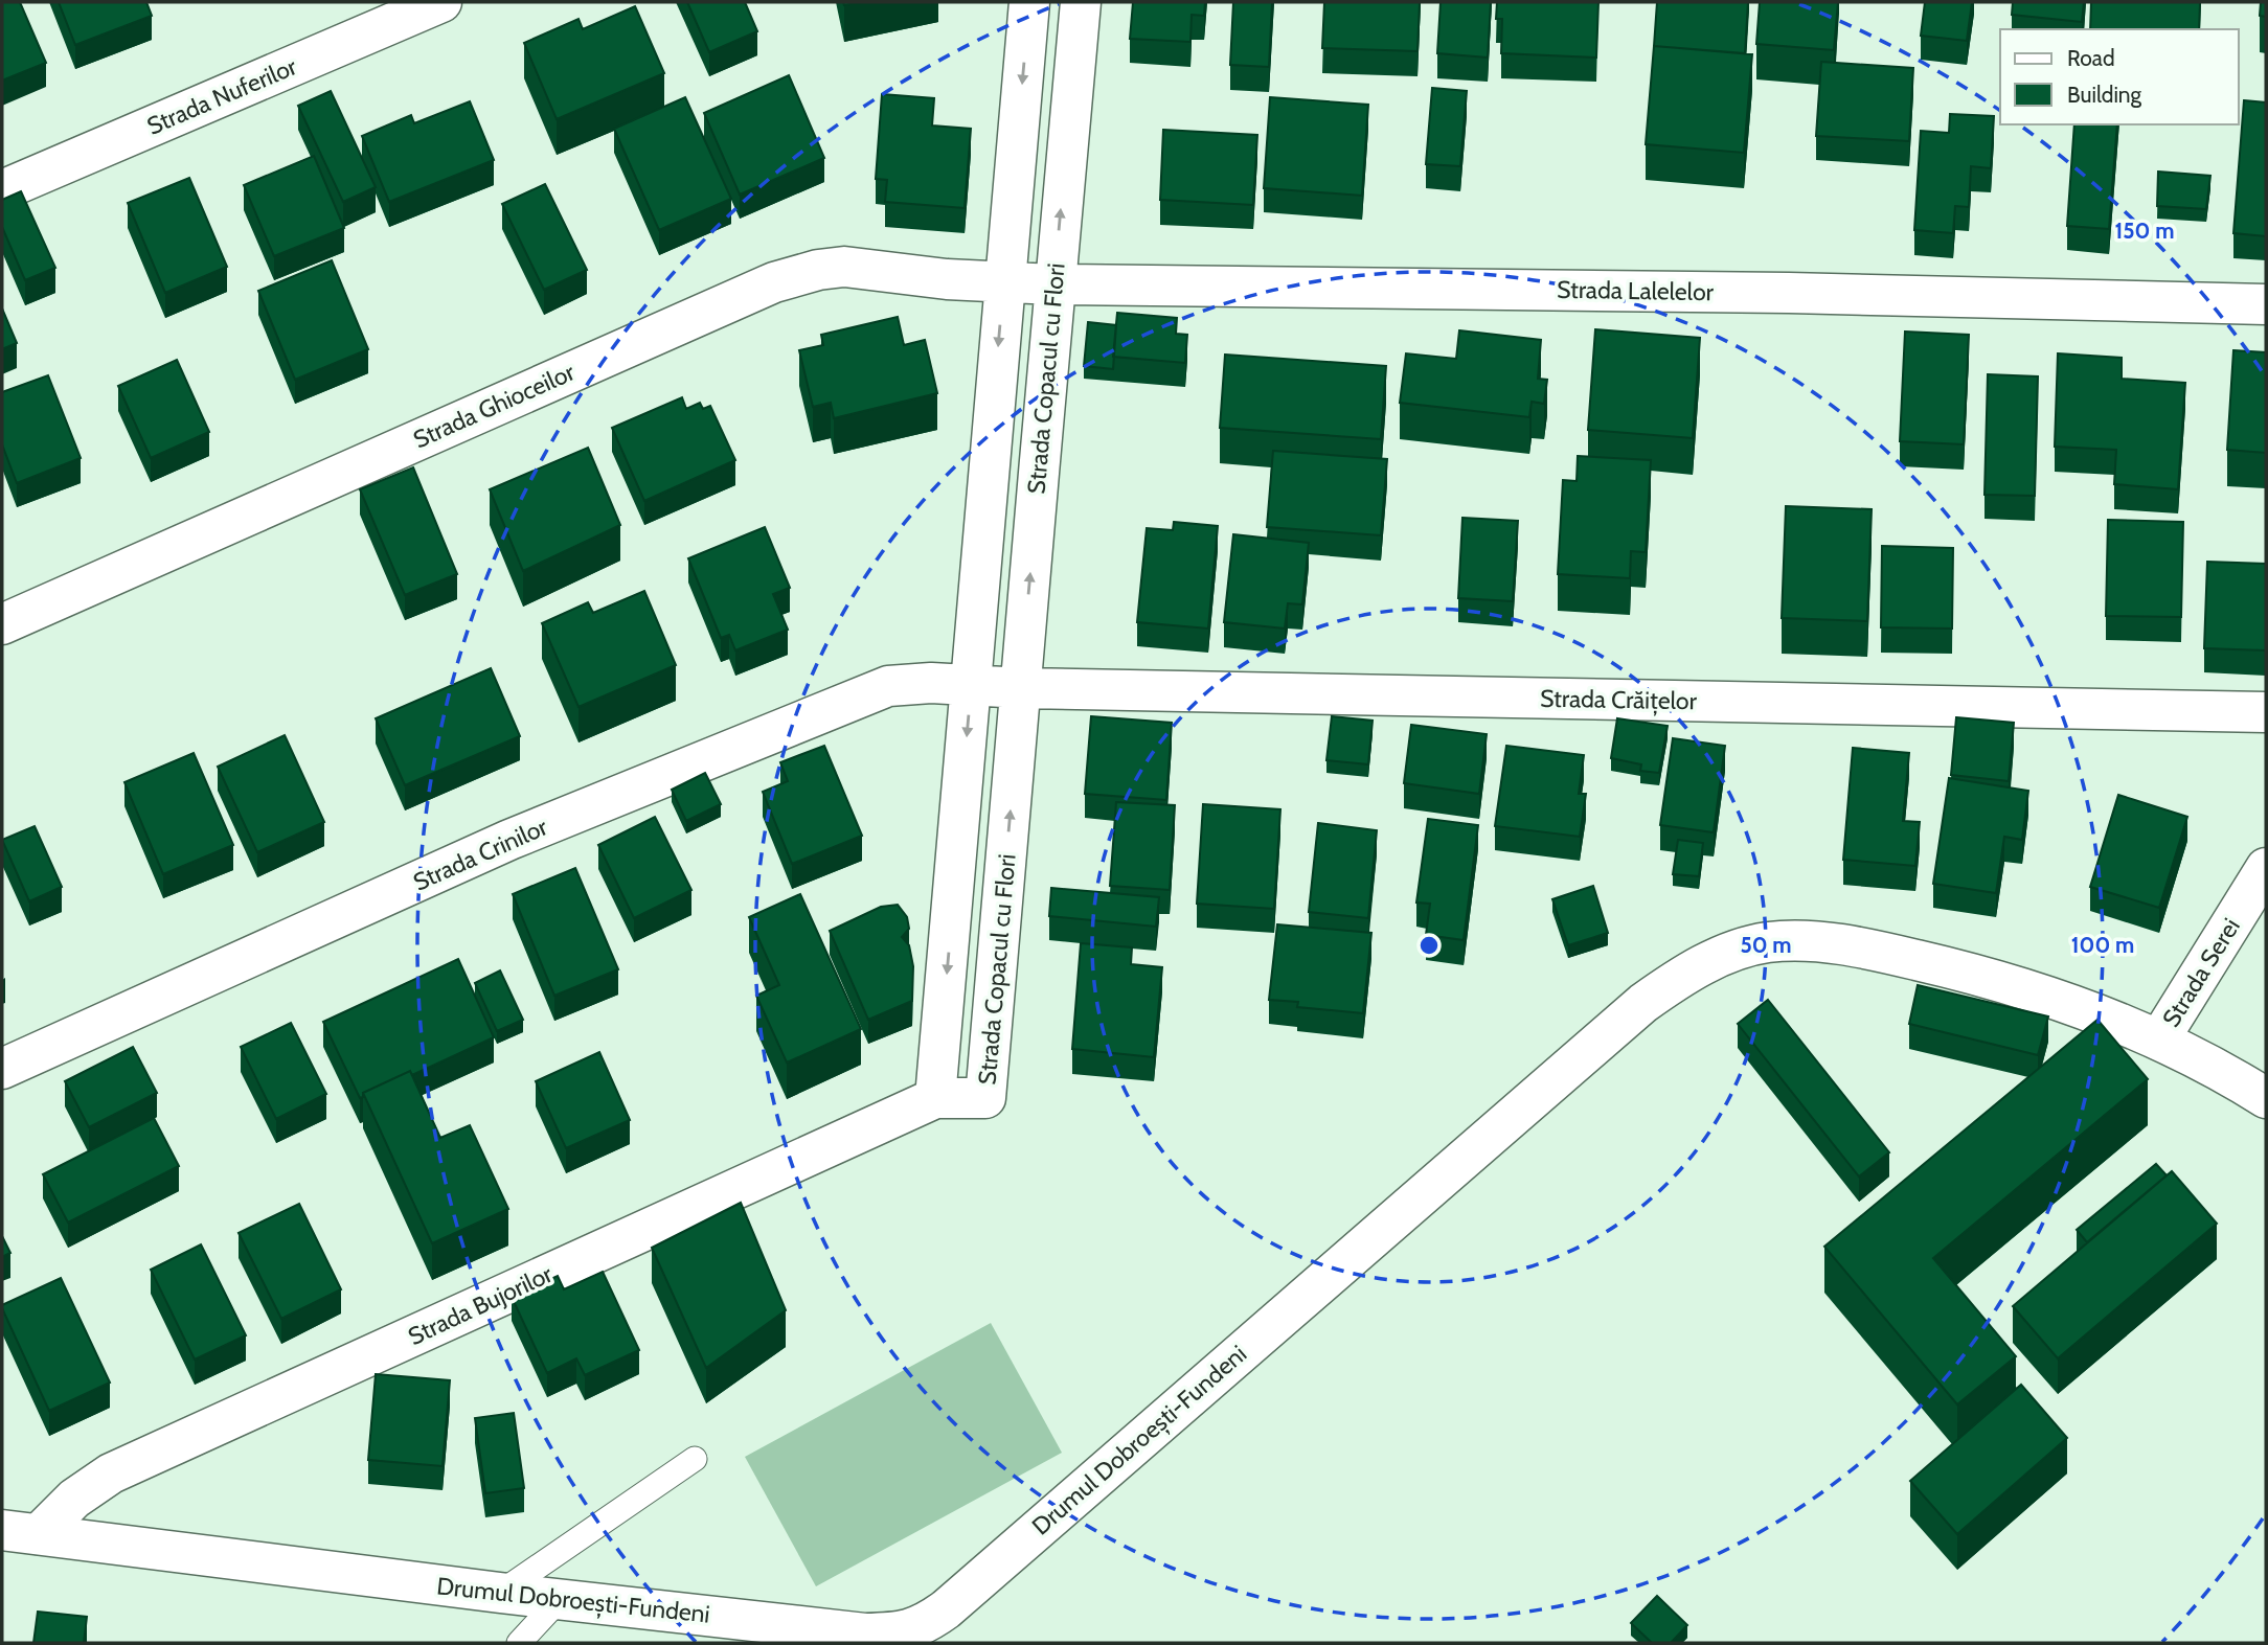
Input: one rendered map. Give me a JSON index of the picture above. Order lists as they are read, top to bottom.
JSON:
{
  "streets": {
    "street": [
      "Strada Nuferilor",
      "Strada Lalelelor",
      "Strada Copacul cu Flori",
      "Strada Ghioceilor",
      "Strada Crăițelor",
      "Strada Crinilor",
      "Strada Serei",
      "Strada Bujorilor",
      "Drumul Dobroești-Fundeni"
    ]
  },
  "crossings": [
    ["Strada Lalelelor", "Strada Copacul cu Flori"],
    ["Strada Lalelelor", "Strada Ghioceilor"],
    ["Strada Copacul cu Flori", "Strada Ghioceilor"],
    ["Strada Copacul cu Flori", "Strada Crăițelor"],
    ["Strada Copacul cu Flori", "Strada Crinilor"],
    ["Strada Copacul cu Flori", "Strada Bujorilor"],
    ["Strada Crăițelor", "Strada Crinilor"],
    ["Strada Serei", "Drumul Dobroești-Fundeni"],
    ["Strada Bujorilor", "Drumul Dobroești-Fundeni"]
  ],
  "legend": ["Road", "Building"],
  "rings": ["150 m", "50 m", "100 m"]
}
